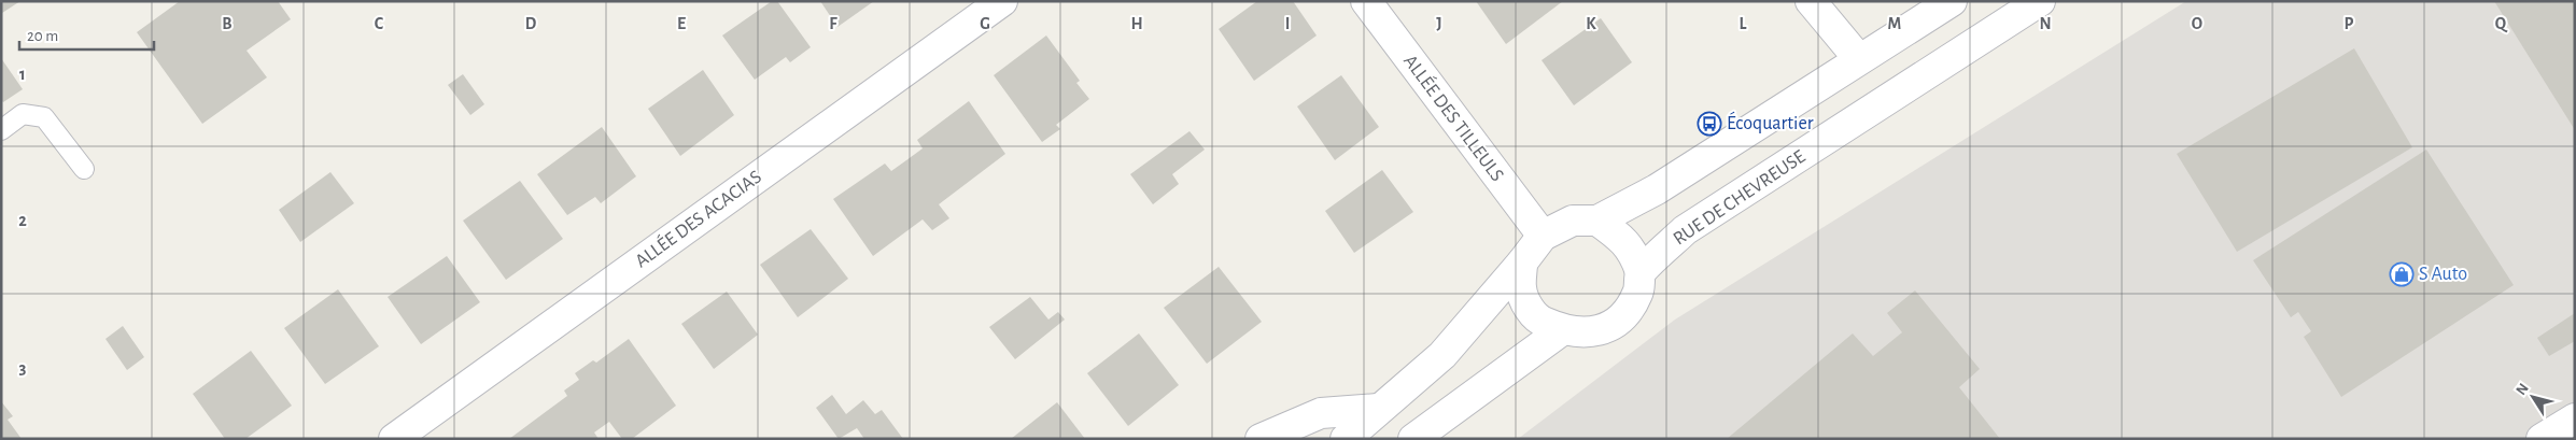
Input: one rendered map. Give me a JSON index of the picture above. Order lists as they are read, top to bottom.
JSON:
{
  "streets": {
    "street": ["ALLÉE DES TILLEULS", "RUE DE CHEVREUSE", "ALLÉE DES ACACIAS"]
  },
  "crossings": [
    ["ALLÉE DES TILLEULS", "RUE DE CHEVREUSE"]
  ],
  "places": {
    "bus stop": ["Écoquartier"],
    "shop": ["S Auto"]
  },
  "scale_bar": "20 m",
  "north": "top left",
  "grid": {
    "columns": [
      "B",
      "C",
      "D",
      "E",
      "F",
      "G",
      "H",
      "I",
      "J",
      "K",
      "L",
      "M",
      "N",
      "O",
      "P",
      "Q"
    ],
    "rows": ["1", "2", "3"]
  }
}
